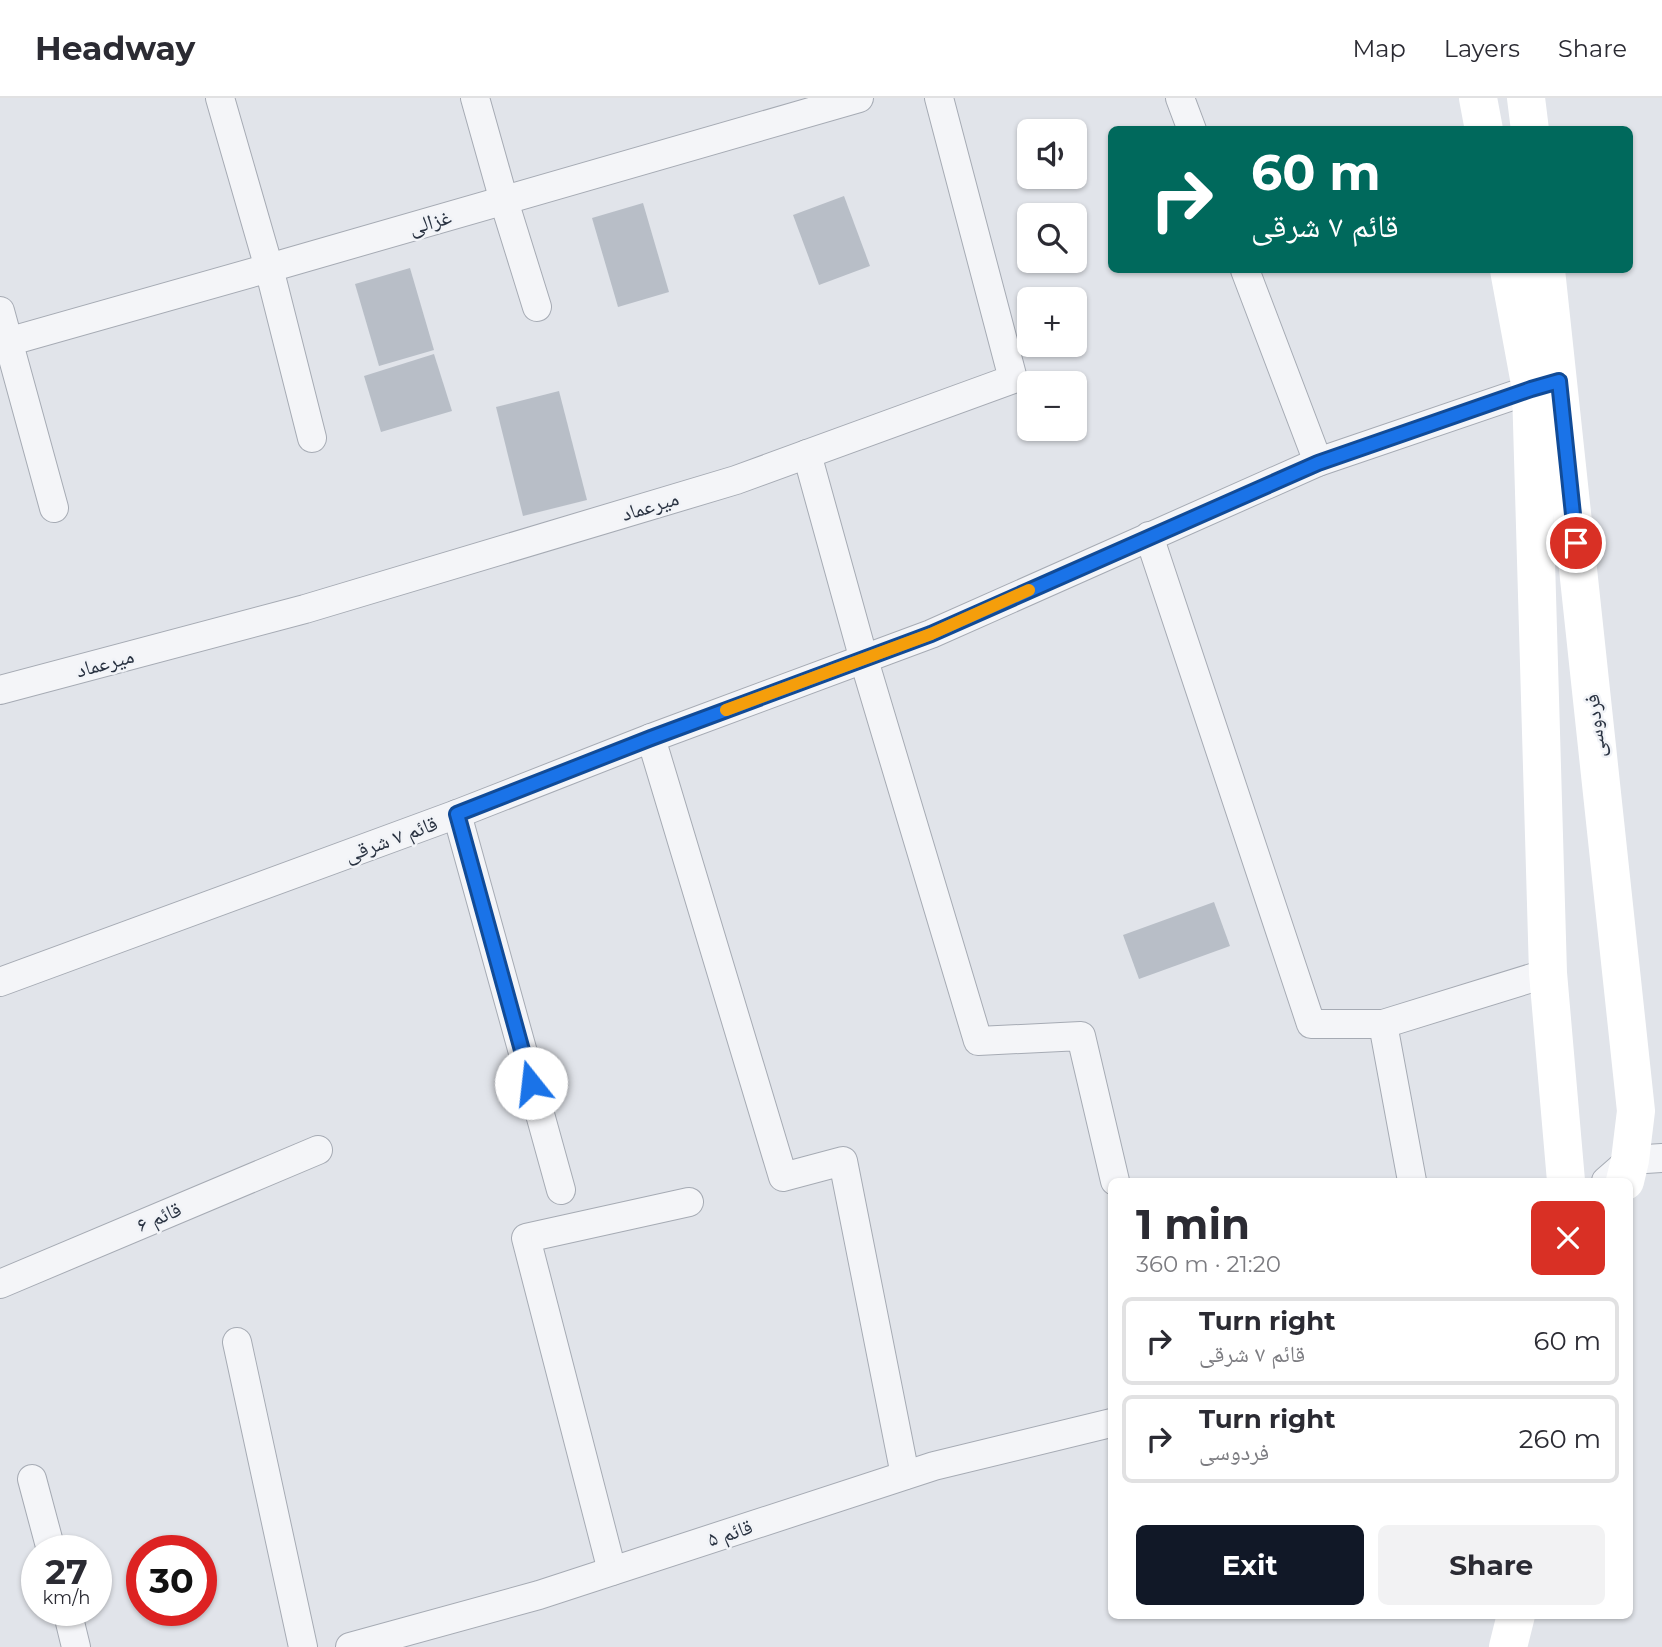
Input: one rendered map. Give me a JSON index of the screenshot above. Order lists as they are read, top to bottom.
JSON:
{
  "streets": {
    "main road": ["فردوسی"],
    "street": [
      "غزالی",
      "میرعماد",
      "قائم ۷ شرقی",
      "قائم ۶",
      "قائم ۵"
    ]
  },
  "crossings": [
    ["فردوسی", "قائم ۷ شرقی"]
  ],
  "page": {
    "header": "Headway",
    "nav": ["Map", "Layers", "Share"],
    "map_buttons": ["+", "−"],
    "turn": ["60 m", "قائم ۷ شرقی"],
    "heading": ["1 min", "360 m · 21:20"],
    "list": [
      {
        "name": "Turn right",
        "note": "قائم ۷ شرقی",
        "value": "60 m"
      },
      {
        "name": "Turn right",
        "note": "فردوسی",
        "value": "260 m"
      }
    ],
    "buttons": ["Exit", "Share"],
    "speed": "27 km/h",
    "limit": "30"
  }
}
